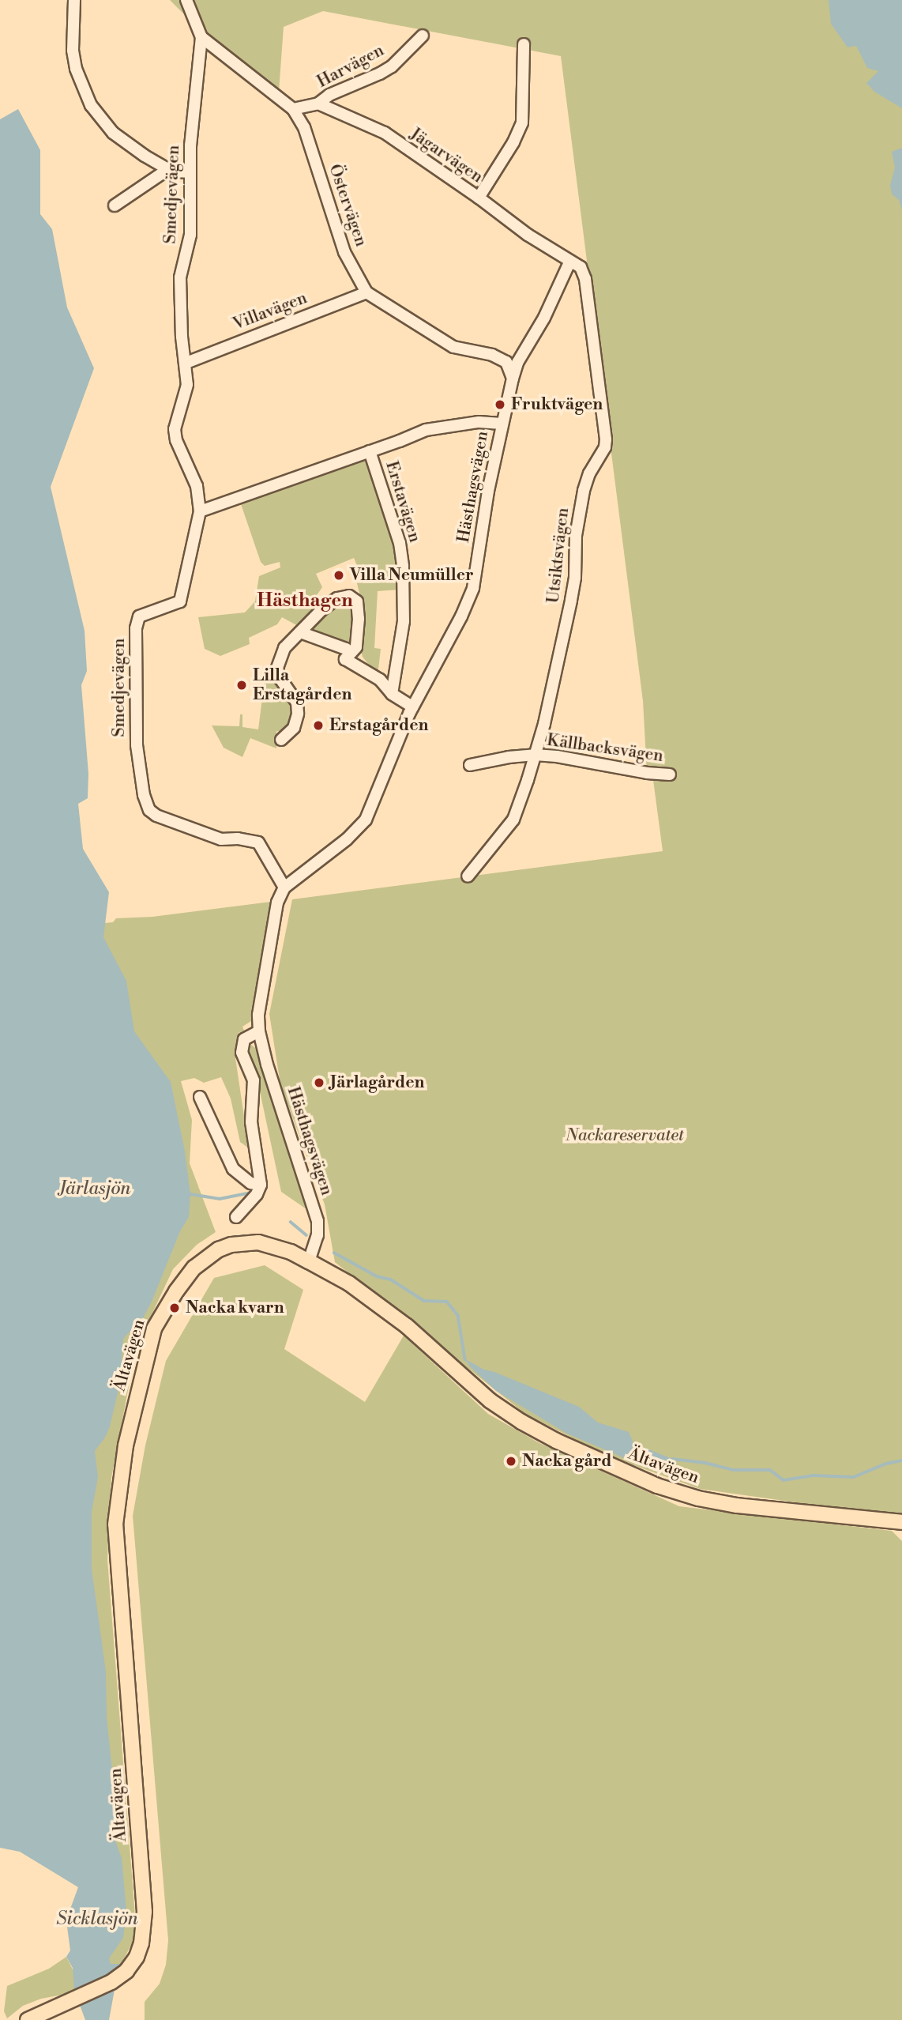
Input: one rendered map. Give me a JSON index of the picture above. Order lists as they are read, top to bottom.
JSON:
{
  "streets": {
    "main road": ["Ältavägen"],
    "street": [
      "Harvägen",
      "Jägarvägen",
      "Smedjevägen",
      "Östervägen",
      "Villavägen",
      "Hästhagsvägen",
      "Erstavägen",
      "Utsiktsvägen",
      "Källbacksvägen"
    ]
  },
  "crossings": [
    ["Harvägen", "Jägarvägen"],
    ["Jägarvägen", "Hästhagsvägen"],
    ["Jägarvägen", "Utsiktsvägen"],
    ["Smedjevägen", "Östervägen"],
    ["Smedjevägen", "Villavägen"],
    ["Smedjevägen", "Hästhagsvägen"],
    ["Östervägen", "Villavägen"],
    ["Östervägen", "Hästhagsvägen"],
    ["Hästhagsvägen", "Utsiktsvägen"],
    ["Hästhagsvägen", "Ältavägen"],
    ["Utsiktsvägen", "Källbacksvägen"]
  ],
  "districts": ["Hästhagen"],
  "water": ["Järlasjön", "Sicklasjön"],
  "parks": ["Nackareservatet"],
  "places": [
    "Fruktvägen",
    "Villa Neumüller",
    "Lilla Erstagården",
    "Erstagården",
    "Järlagården",
    "Nacka kvarn",
    "Nacka gård"
  ]
}
